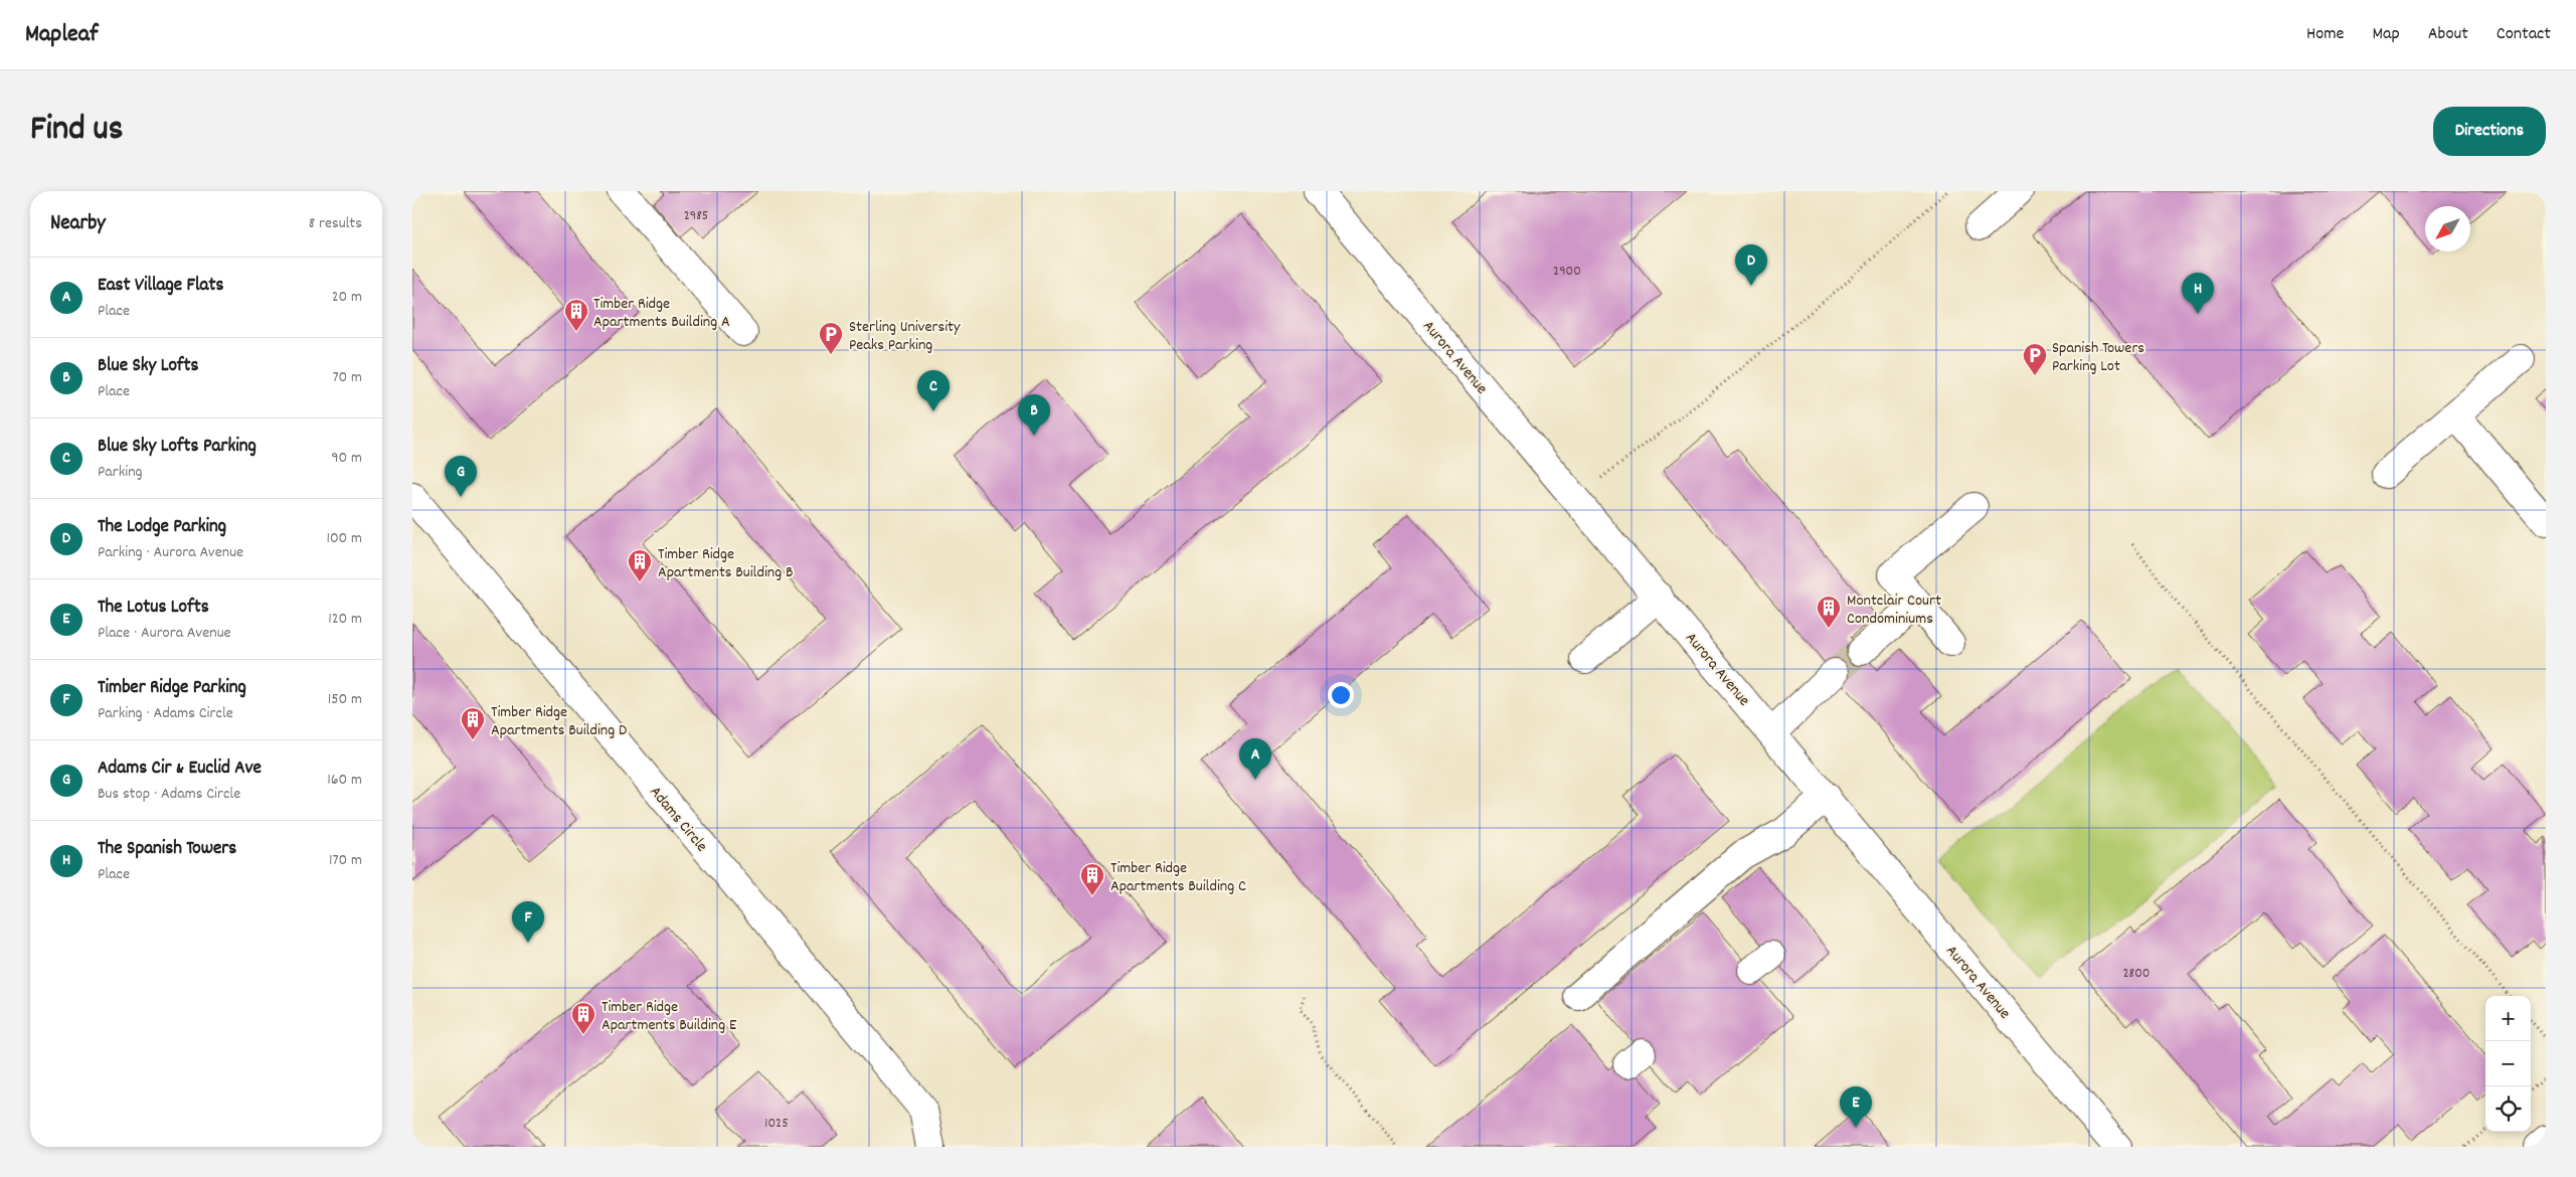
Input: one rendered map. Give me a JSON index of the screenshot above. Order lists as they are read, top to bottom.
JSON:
{
  "streets": {
    "street": ["Aurora Avenue", "Adams Circle"]
  },
  "places": {
    "building": [
      "Timber Ridge Apartments Building A",
      "Timber Ridge Apartments Building B",
      "Montclair Court Condominiums",
      "Timber Ridge Apartments Building D",
      "Timber Ridge Apartments Building C",
      "Timber Ridge Apartments Building E"
    ],
    "parking": ["Sterling University Peaks Parking", "Spanish Towers Parking Lot"]
  },
  "house_numbers": [
    "2985",
    "2900",
    "2800",
    "1025"
  ],
  "north": "bottom left",
  "page": {
    "header": "Mapleaf",
    "nav": [
      "Home",
      "Map",
      "About",
      "Contact"
    ],
    "title": "Find us",
    "buttons": "Directions",
    "heading": ["Nearby", "8 results"],
    "pins": [
      "D",
      "H",
      "C",
      "B",
      "G",
      "A",
      "F",
      "E"
    ],
    "list": [
      {
        "mark": "A",
        "name": "East Village Flats",
        "note": "Place",
        "value": "20 m"
      },
      {
        "mark": "B",
        "name": "Blue Sky Lofts",
        "note": "Place",
        "value": "70 m"
      },
      {
        "mark": "C",
        "name": "Blue Sky Lofts Parking",
        "note": "Parking",
        "value": "90 m"
      },
      {
        "mark": "D",
        "name": "The Lodge Parking",
        "note": "Parking · Aurora Avenue",
        "value": "100 m"
      },
      {
        "mark": "E",
        "name": "The Lotus Lofts",
        "note": "Place · Aurora Avenue",
        "value": "120 m"
      },
      {
        "mark": "F",
        "name": "Timber Ridge Parking",
        "note": "Parking · Adams Circle",
        "value": "150 m"
      },
      {
        "mark": "G",
        "name": "Adams Cir & Euclid Ave",
        "note": "Bus stop · Adams Circle",
        "value": "160 m"
      },
      {
        "mark": "H",
        "name": "The Spanish Towers",
        "note": "Place",
        "value": "170 m"
      }
    ],
    "map_buttons": ["+", "−"]
  }
}
